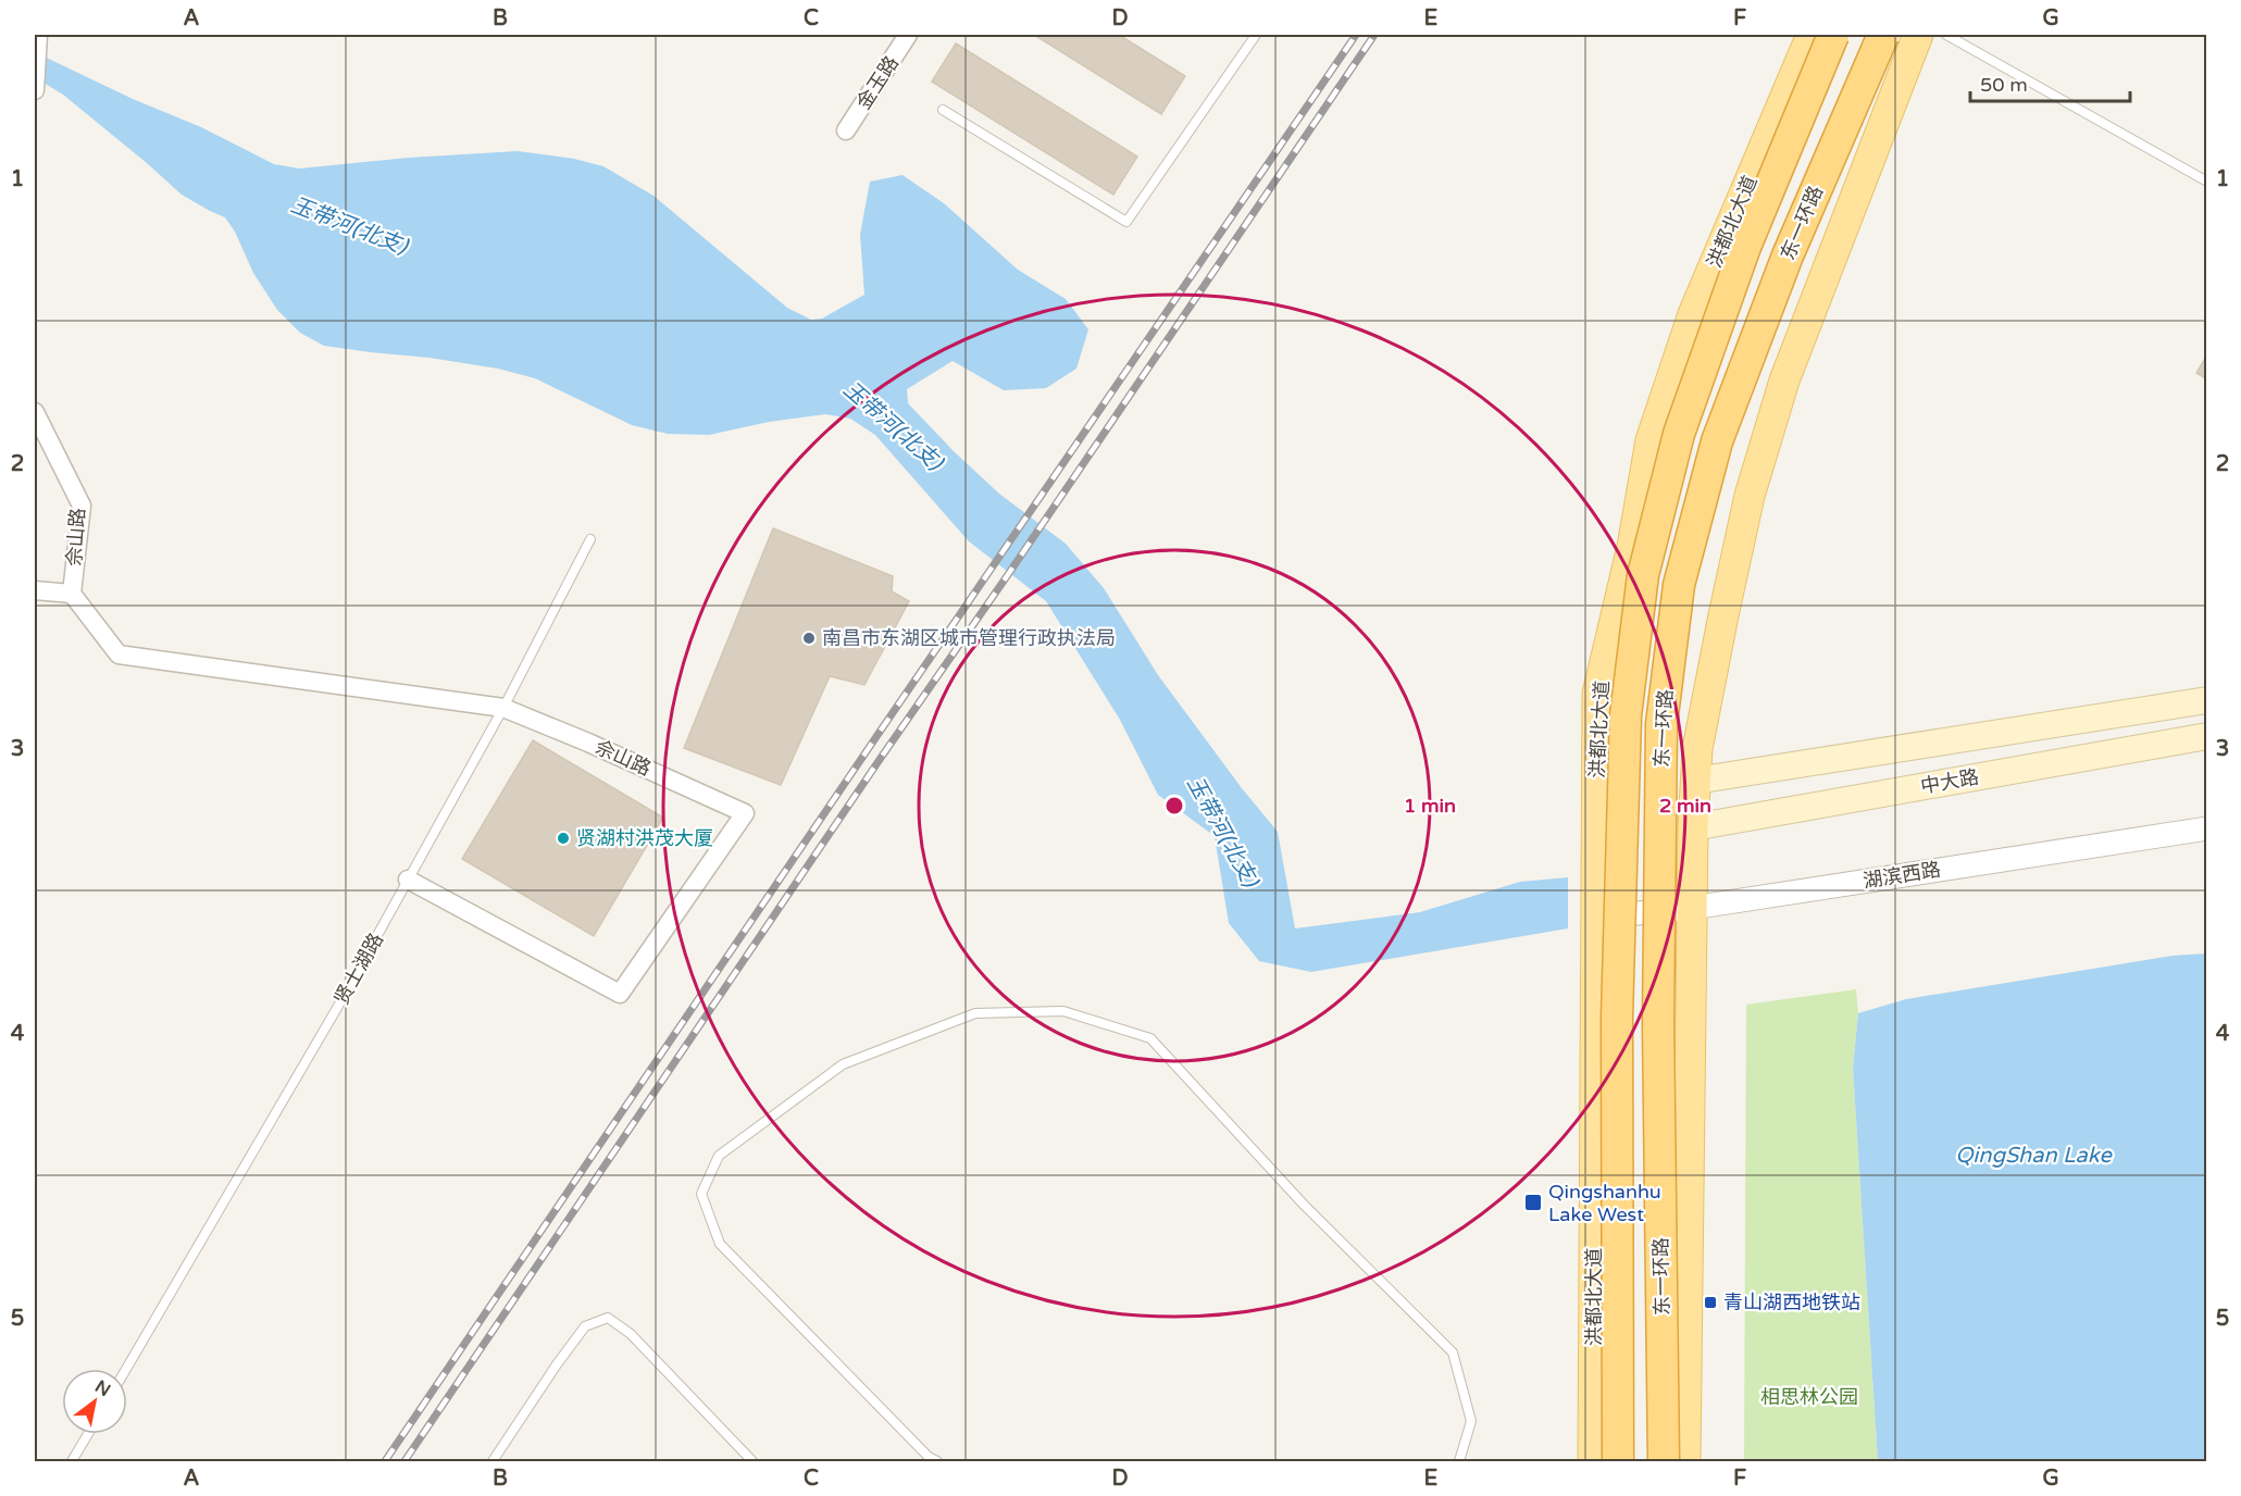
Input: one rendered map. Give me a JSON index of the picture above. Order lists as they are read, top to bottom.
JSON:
{
  "streets": {
    "highway": ["东一环路"],
    "main road": ["洪都北大道", "中大路"],
    "street": ["金玉路", "佘山路", "湖滨西路"],
    "lane": ["贤士湖路"]
  },
  "crossings": [
    ["洪都北大道", "湖滨西路"],
    ["佘山路", "贤士湖路"]
  ],
  "water": ["玉带河(北支)", "QingShan Lake"],
  "parks": ["相思林公园"],
  "places": {
    "other": ["南昌市东湖区城市管理行政执法局", "贤湖村洪茂大厦"],
    "transit": ["Qingshanhu Lake West", "青山湖西地铁站"]
  },
  "scale_bar": "50 m",
  "north": "top right",
  "grid": {
    "columns": [
      "A",
      "B",
      "C",
      "D",
      "E",
      "F",
      "G"
    ],
    "rows": [
      "1",
      "2",
      "3",
      "4",
      "5"
    ]
  },
  "rings": ["1 min", "2 min"]
}
